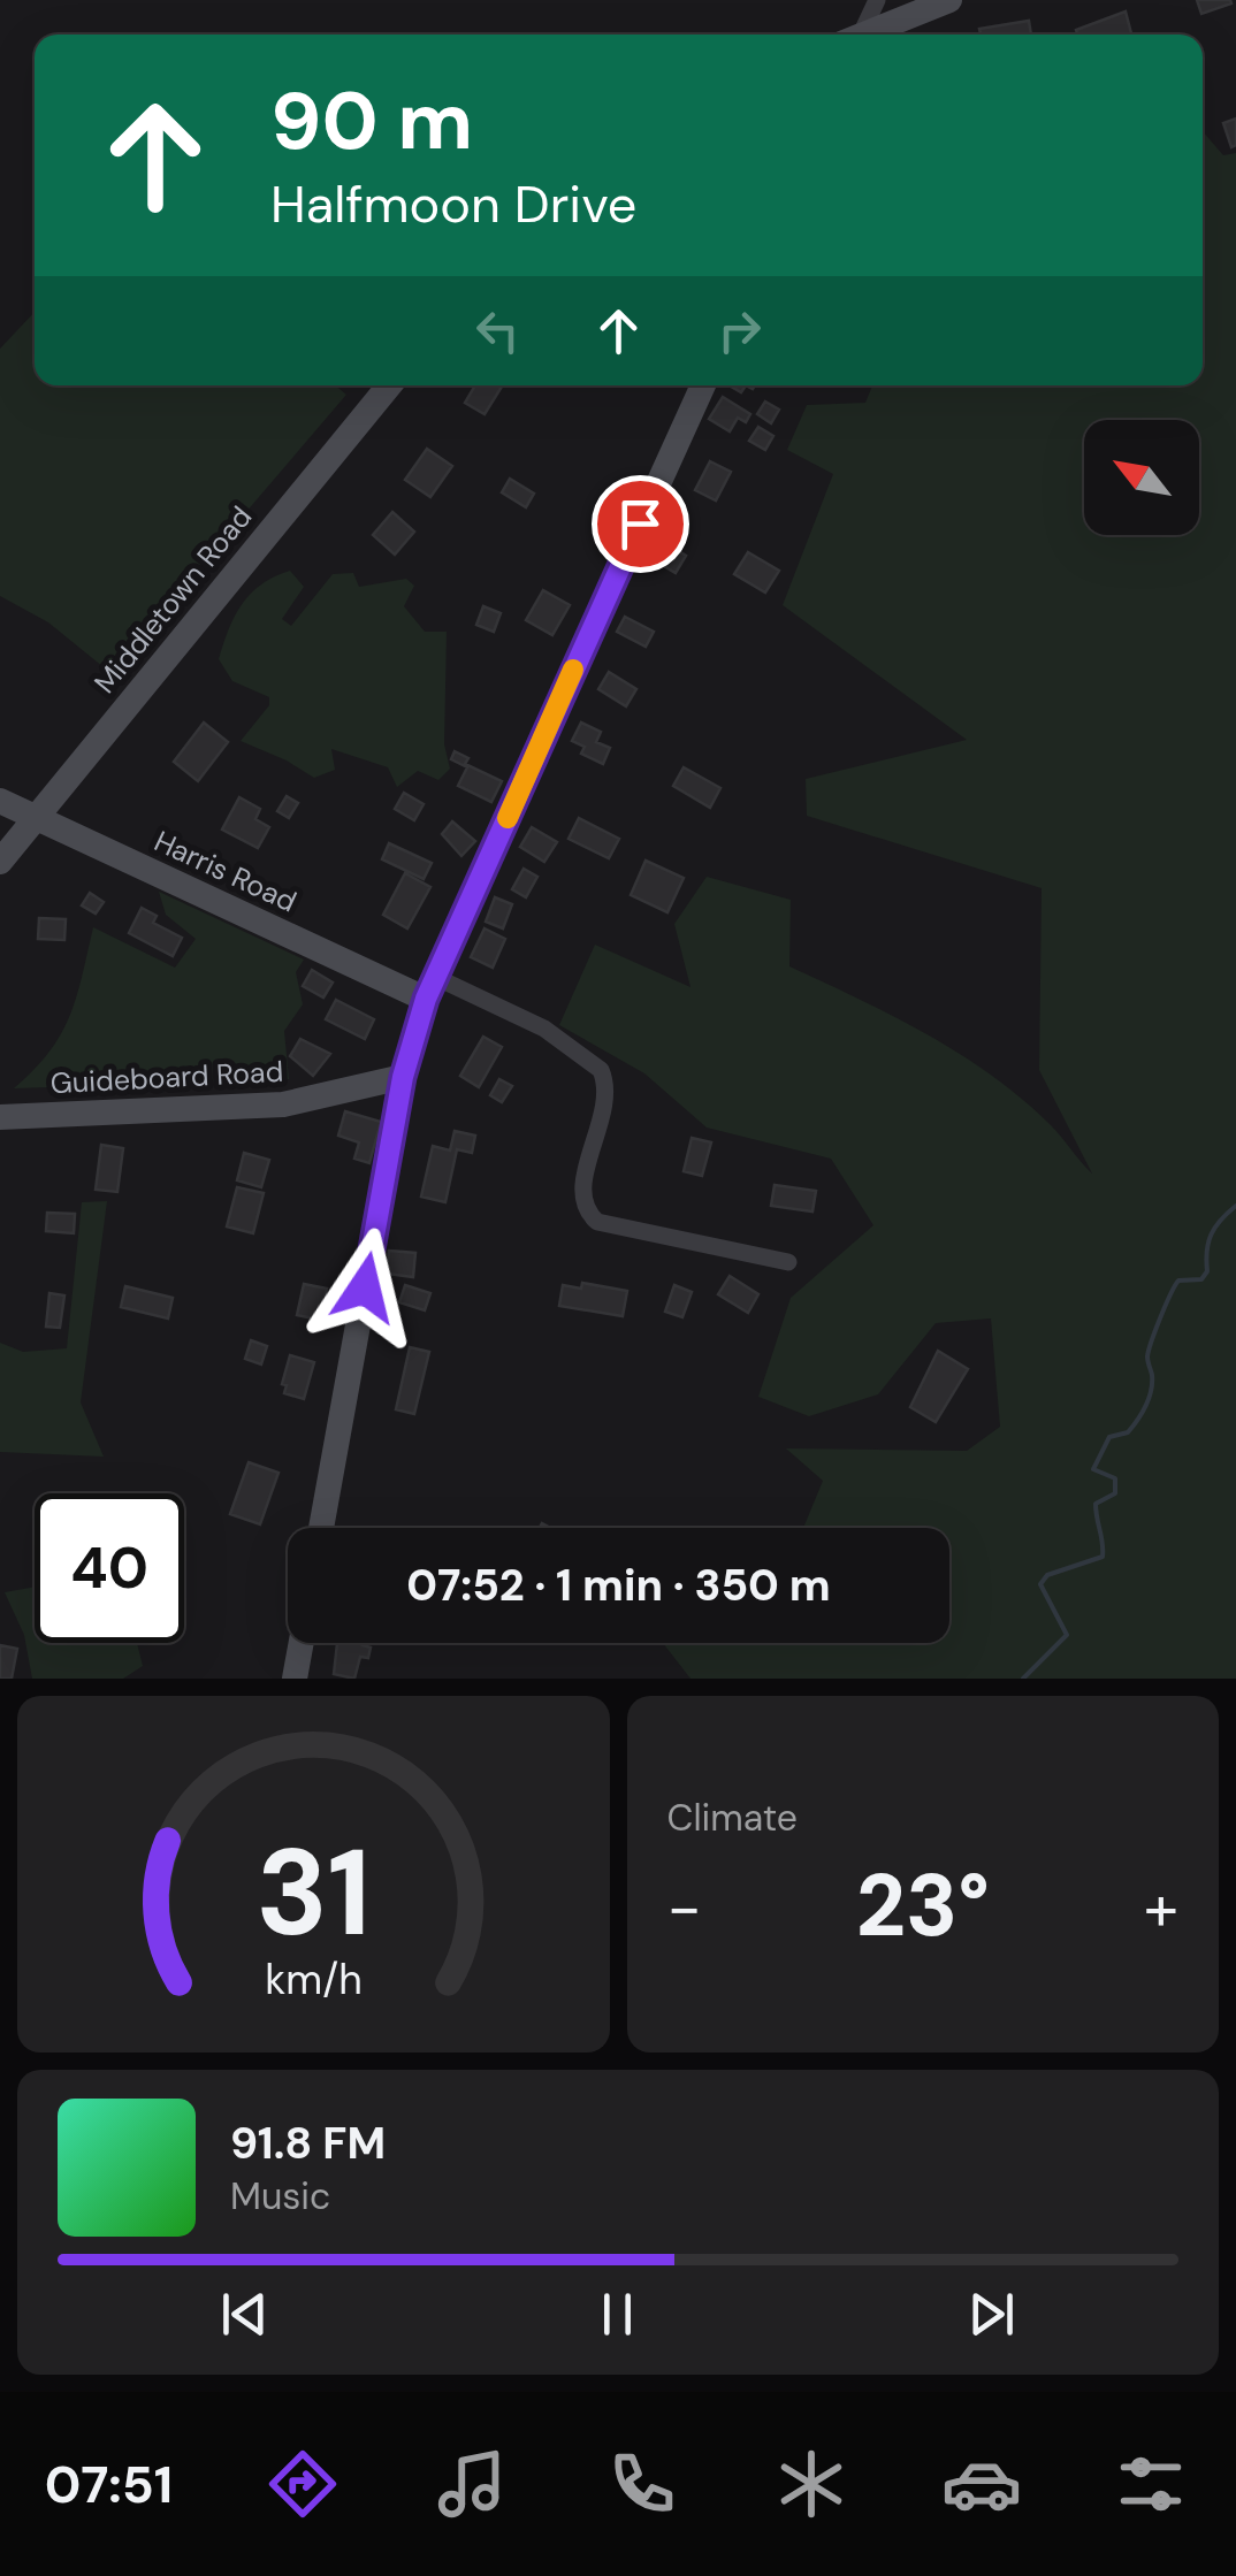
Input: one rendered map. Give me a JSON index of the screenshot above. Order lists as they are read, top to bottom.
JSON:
{
  "streets": {
    "street": ["Middletown Road", "Harris Road", "Guideboard Road"]
  },
  "crossings": [
    ["Middletown Road", "Harris Road"]
  ],
  "north": "top left",
  "page": {
    "turn": ["90 m", "Halfmoon Drive"],
    "limit": "40",
    "trip": "07:52 · 1 min · 350 m",
    "tile": "Climate",
    "heat": ["−", "23°", "+"],
    "song": ["91.8 FM", "Music"],
    "tabs": "07:51",
    "gauge": ["31", "km/h"]
  }
}
